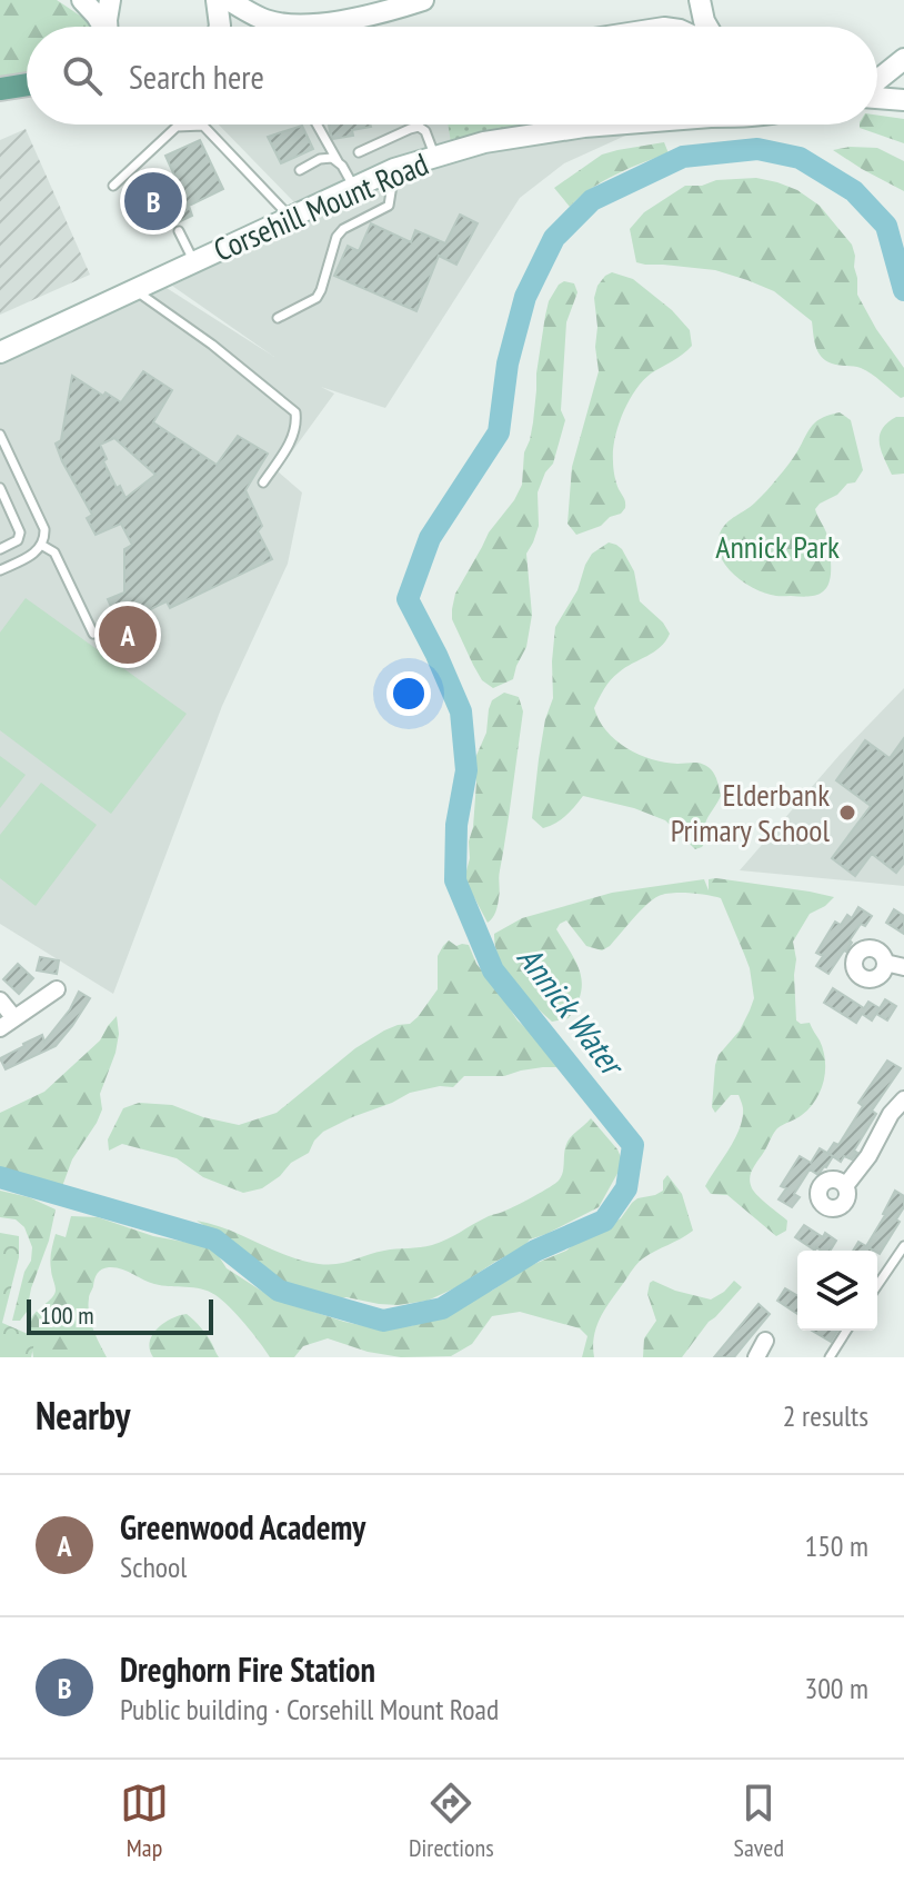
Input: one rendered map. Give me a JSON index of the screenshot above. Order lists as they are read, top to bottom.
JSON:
{
  "streets": {
    "main road": ["Corsehill Mount Road"]
  },
  "water": ["Annick Water"],
  "parks": ["Annick Park"],
  "places": ["Elderbank Primary School"],
  "scale_bar": "100 m",
  "page": {
    "search": "Search here",
    "pins": ["B", "A"],
    "scale": "100 m",
    "heading": ["Nearby", "2 results"],
    "list": [
      {
        "mark": "A",
        "name": "Greenwood Academy",
        "note": "School",
        "value": "150 m"
      },
      {
        "mark": "B",
        "name": "Dreghorn Fire Station",
        "note": "Public building · Corsehill Mount Road",
        "value": "300 m"
      }
    ],
    "nav": ["Map", "Directions", "Saved"]
  }
}
